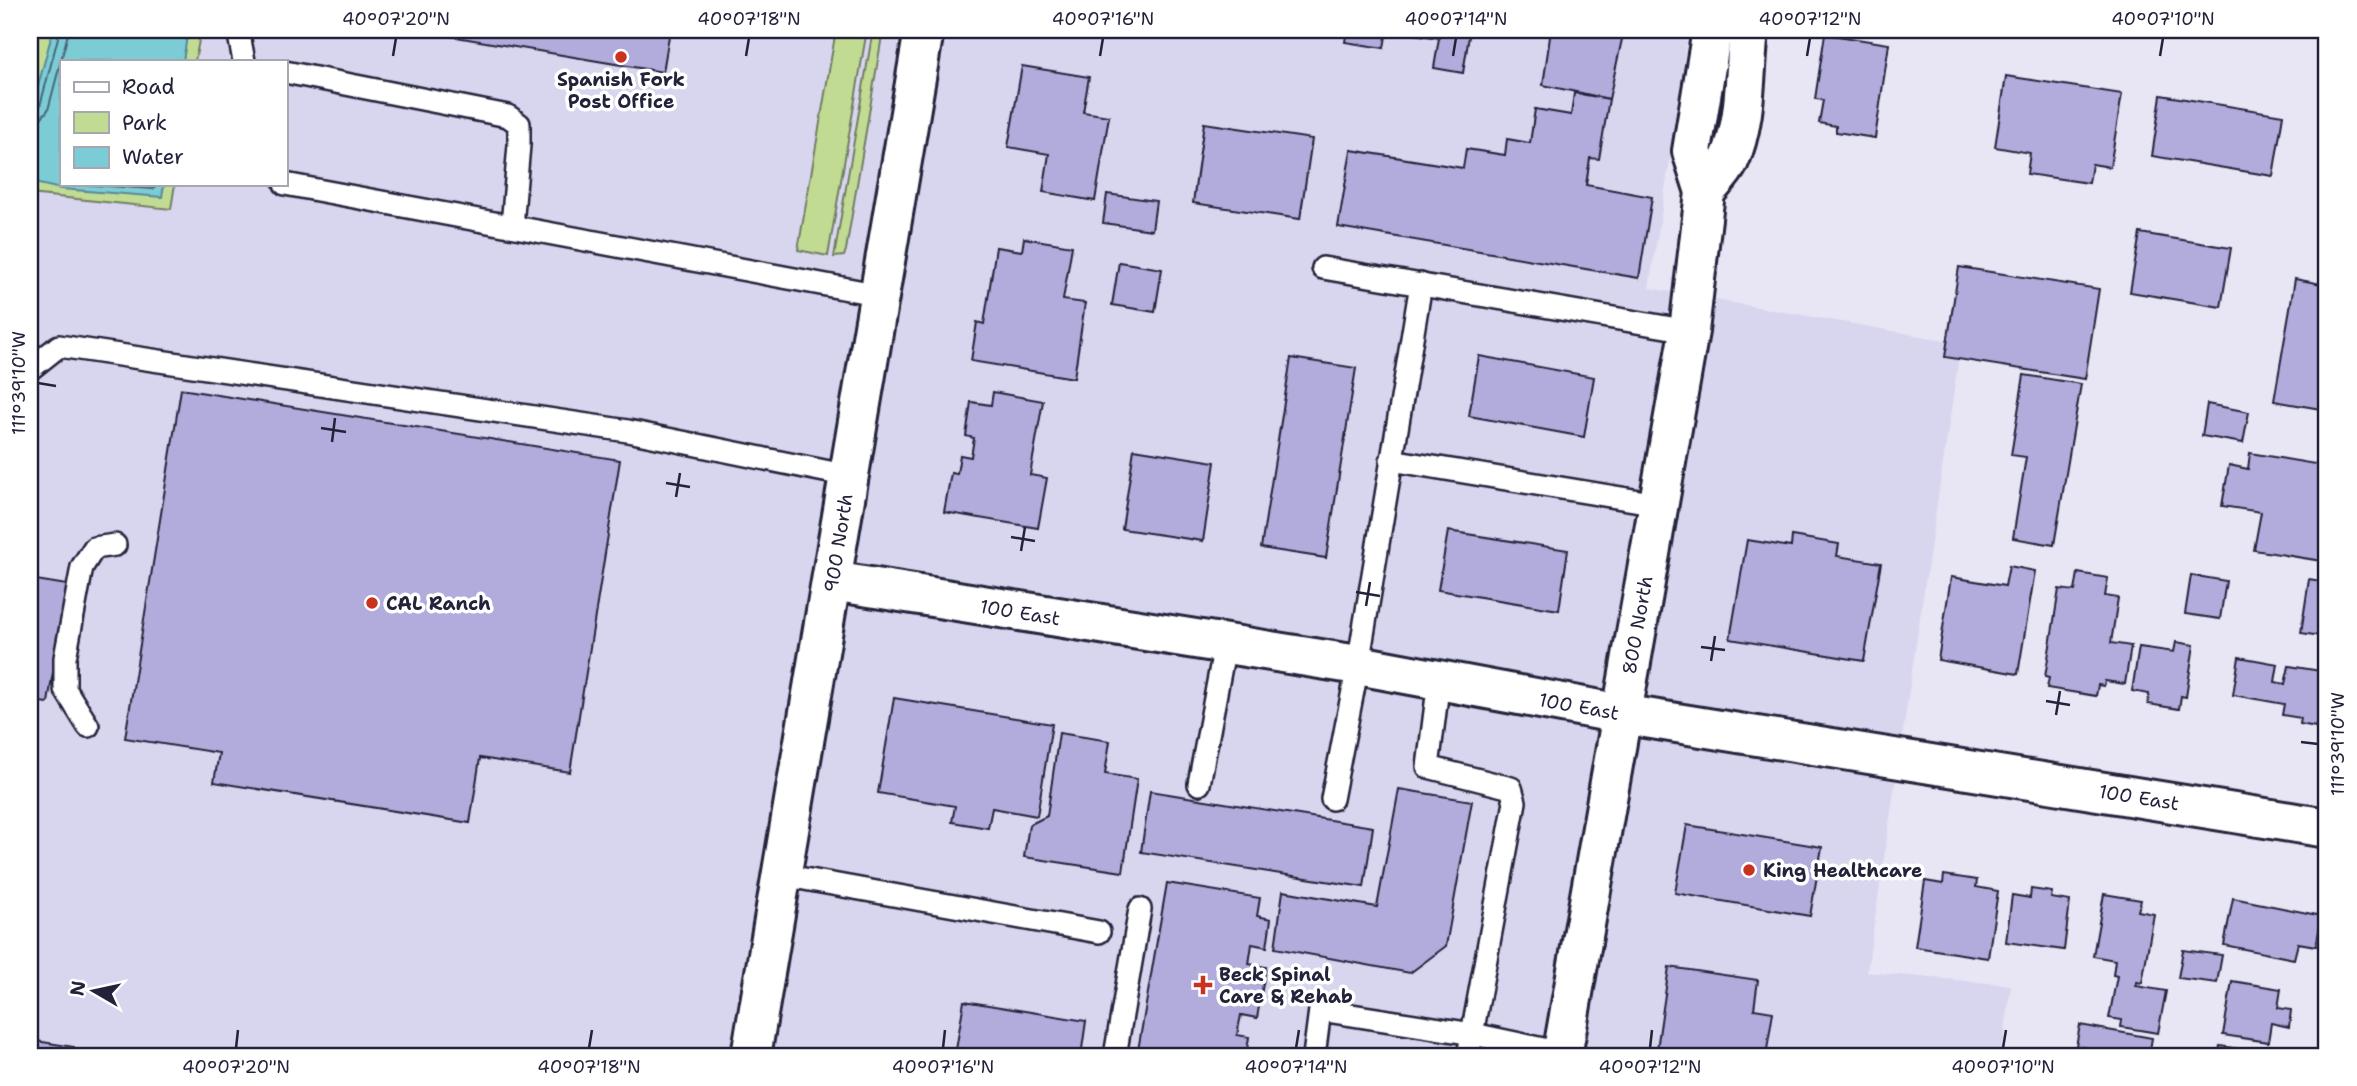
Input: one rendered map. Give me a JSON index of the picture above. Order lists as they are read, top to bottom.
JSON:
{
  "streets": {
    "street": ["900 North", "100 East", "800 North"]
  },
  "crossings": [
    ["900 North", "100 East"],
    ["100 East", "800 North"]
  ],
  "places": {
    "other": ["Spanish Fork Post Office", "CAL Ranch", "King Healthcare"],
    "health": ["Beck Spinal Care & Rehab"]
  },
  "legend": ["Road", "Park", "Water"],
  "north": "left",
  "coordinates": [
    "40°07'20\"N",
    "40°07'18\"N",
    "40°07'16\"N",
    "40°07'14\"N",
    "40°07'12\"N",
    "40°07'10\"N",
    "111°39'10\"W"
  ]
}
